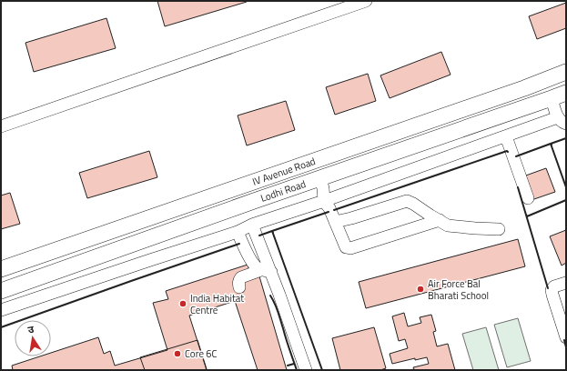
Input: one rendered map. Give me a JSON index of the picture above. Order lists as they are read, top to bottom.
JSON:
{
  "streets": {
    "main road": ["IV Avenue Road", "Lodhi Road"]
  },
  "places": ["Air Force Bal Bharati School", "India Habitat Centre", "Core 6C"],
  "north": "top"
}
